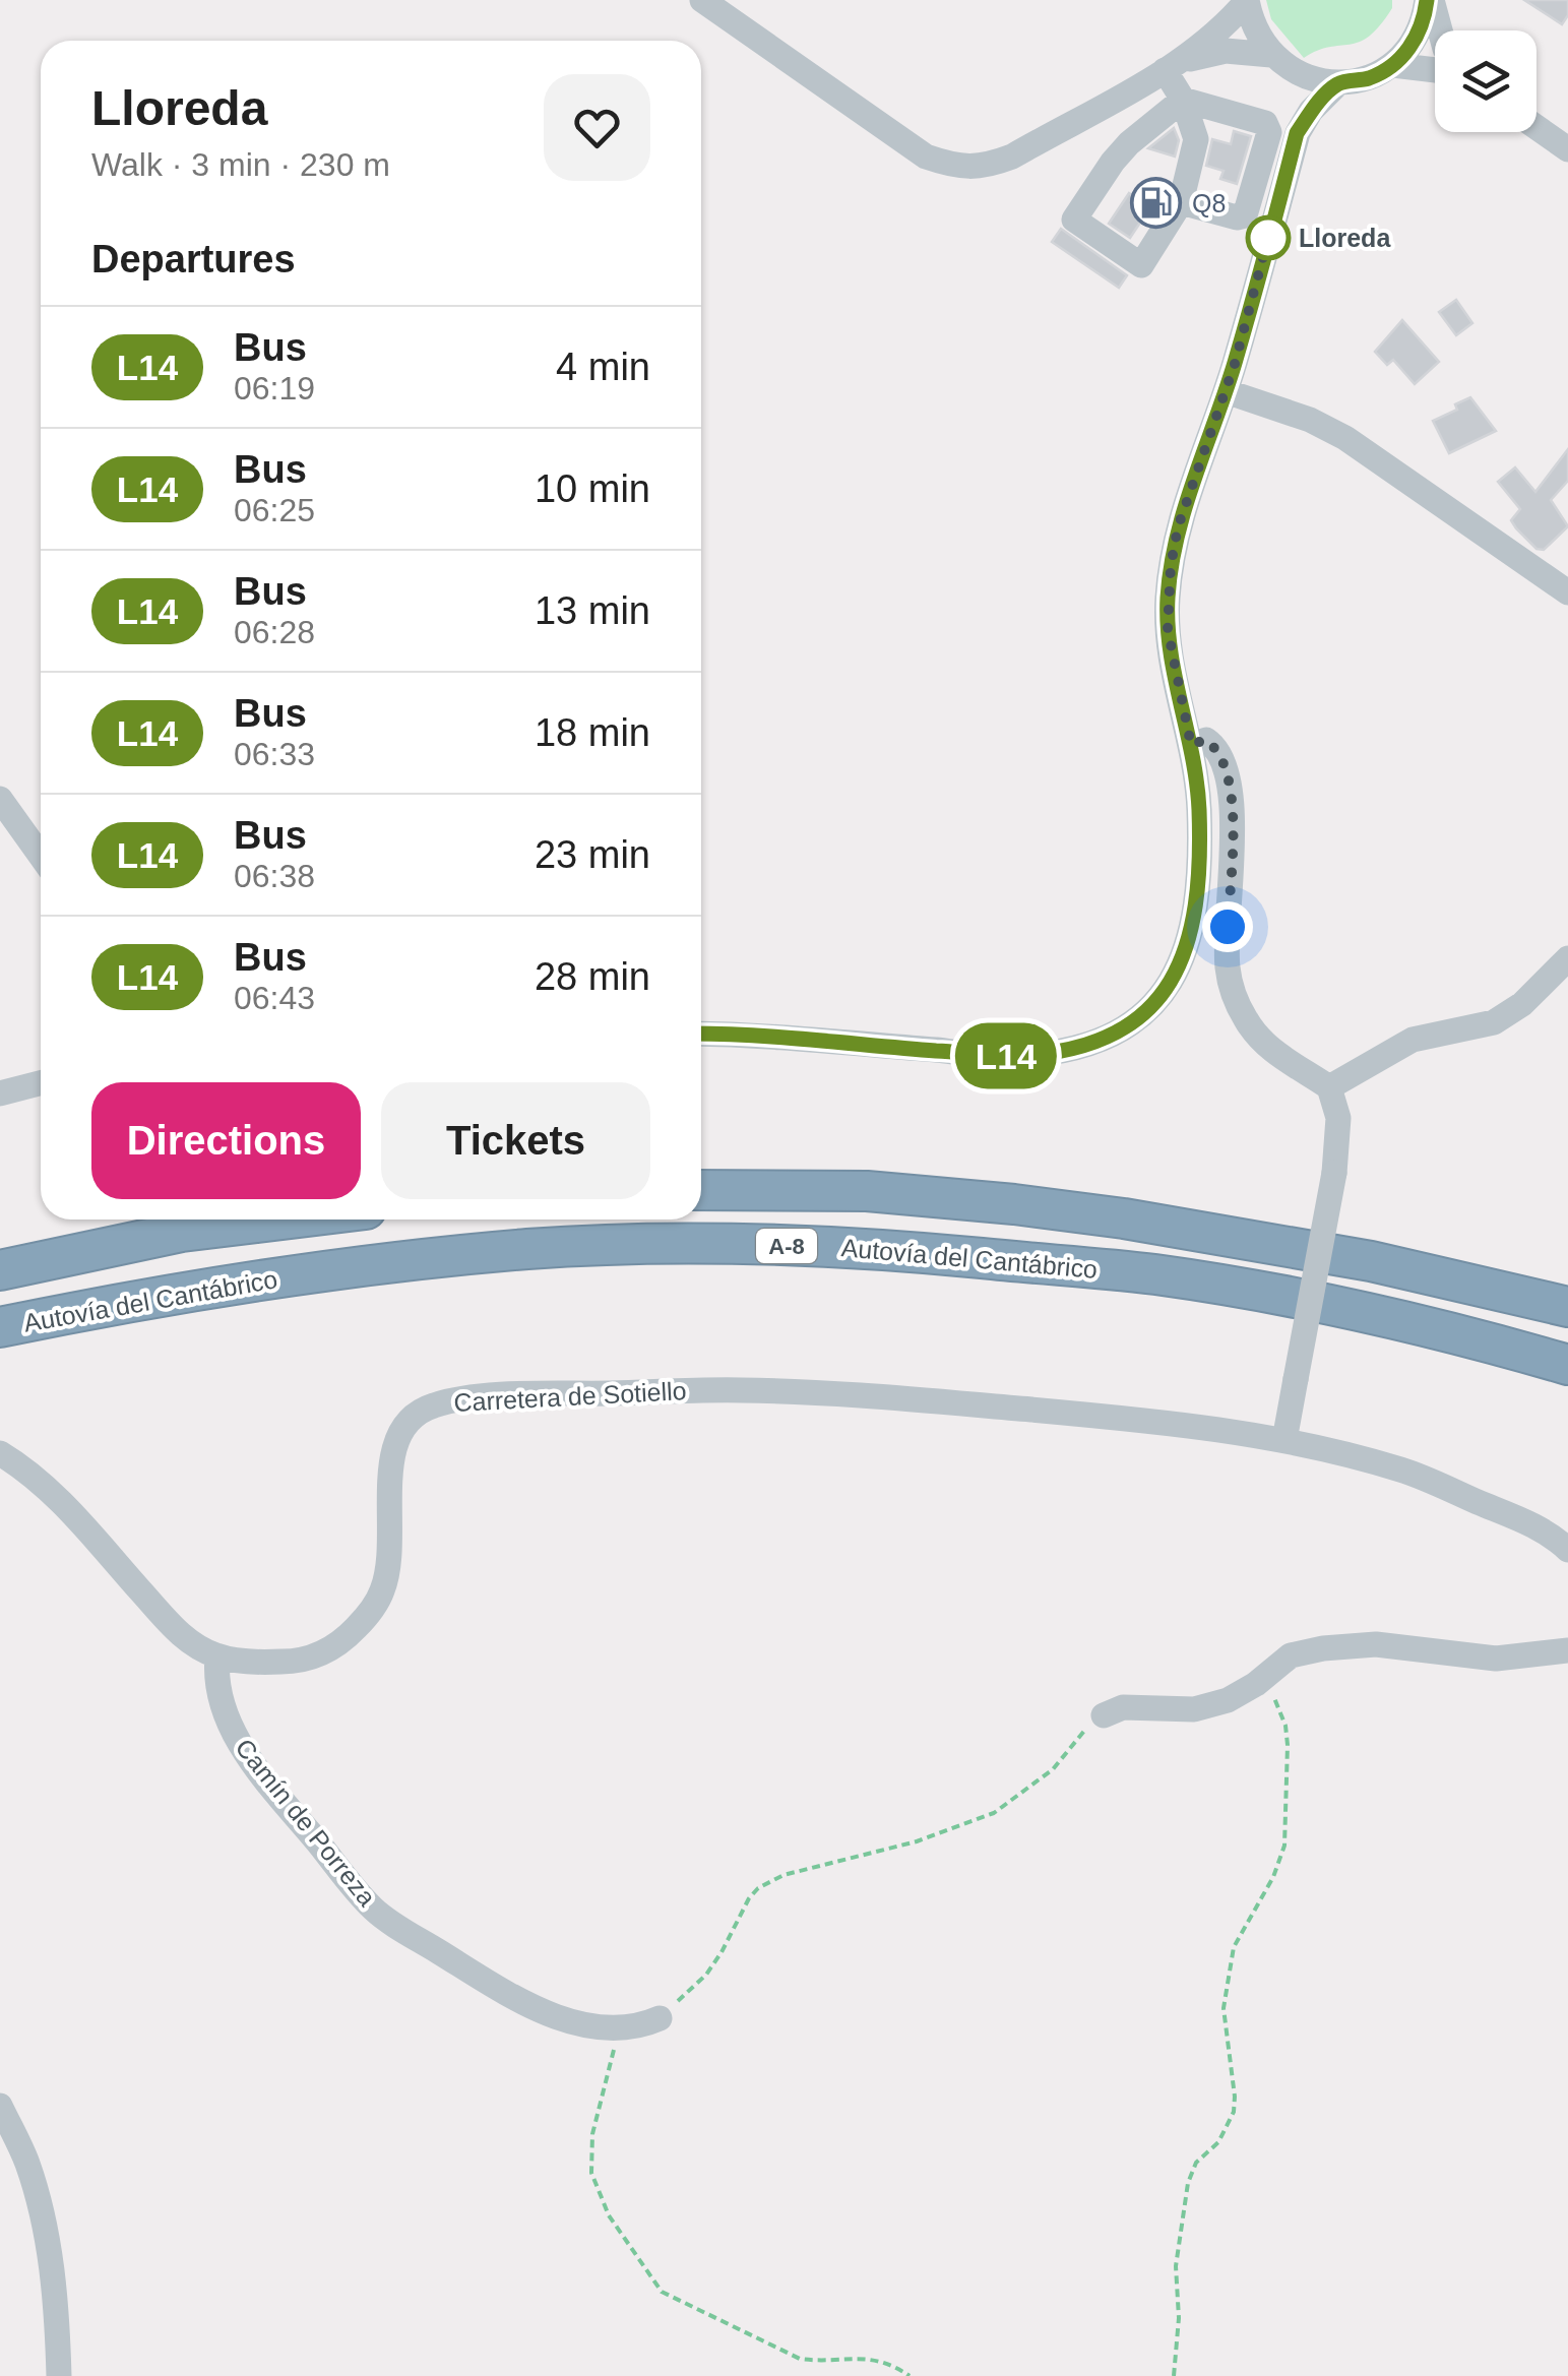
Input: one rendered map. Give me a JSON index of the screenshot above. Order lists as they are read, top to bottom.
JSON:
{
  "streets": {
    "highway": ["A-8", "Autovía del Cantábrico"],
    "street": ["Carretera de Sotiello", "Camín de Porreza"]
  },
  "crossings": [
    ["Carretera de Sotiello", "Camín de Porreza"]
  ],
  "places": {
    "fuel station": ["Q8"],
    "other": ["Lloreda"]
  },
  "lines": ["bus line L14"],
  "page": {
    "on_map": "L14",
    "heading": [
      ["Lloreda", "Walk · 3 min · 230 m"],
      "Departures"
    ],
    "list": [
      {
        "mark": "L14",
        "name": "Bus",
        "note": "06:19",
        "value": "4 min"
      },
      {
        "mark": "L14",
        "name": "Bus",
        "note": "06:25",
        "value": "10 min"
      },
      {
        "mark": "L14",
        "name": "Bus",
        "note": "06:28",
        "value": "13 min"
      },
      {
        "mark": "L14",
        "name": "Bus",
        "note": "06:33",
        "value": "18 min"
      },
      {
        "mark": "L14",
        "name": "Bus",
        "note": "06:38",
        "value": "23 min"
      },
      {
        "mark": "L14",
        "name": "Bus",
        "note": "06:43",
        "value": "28 min"
      }
    ],
    "buttons": ["Directions", "Tickets"]
  }
}
